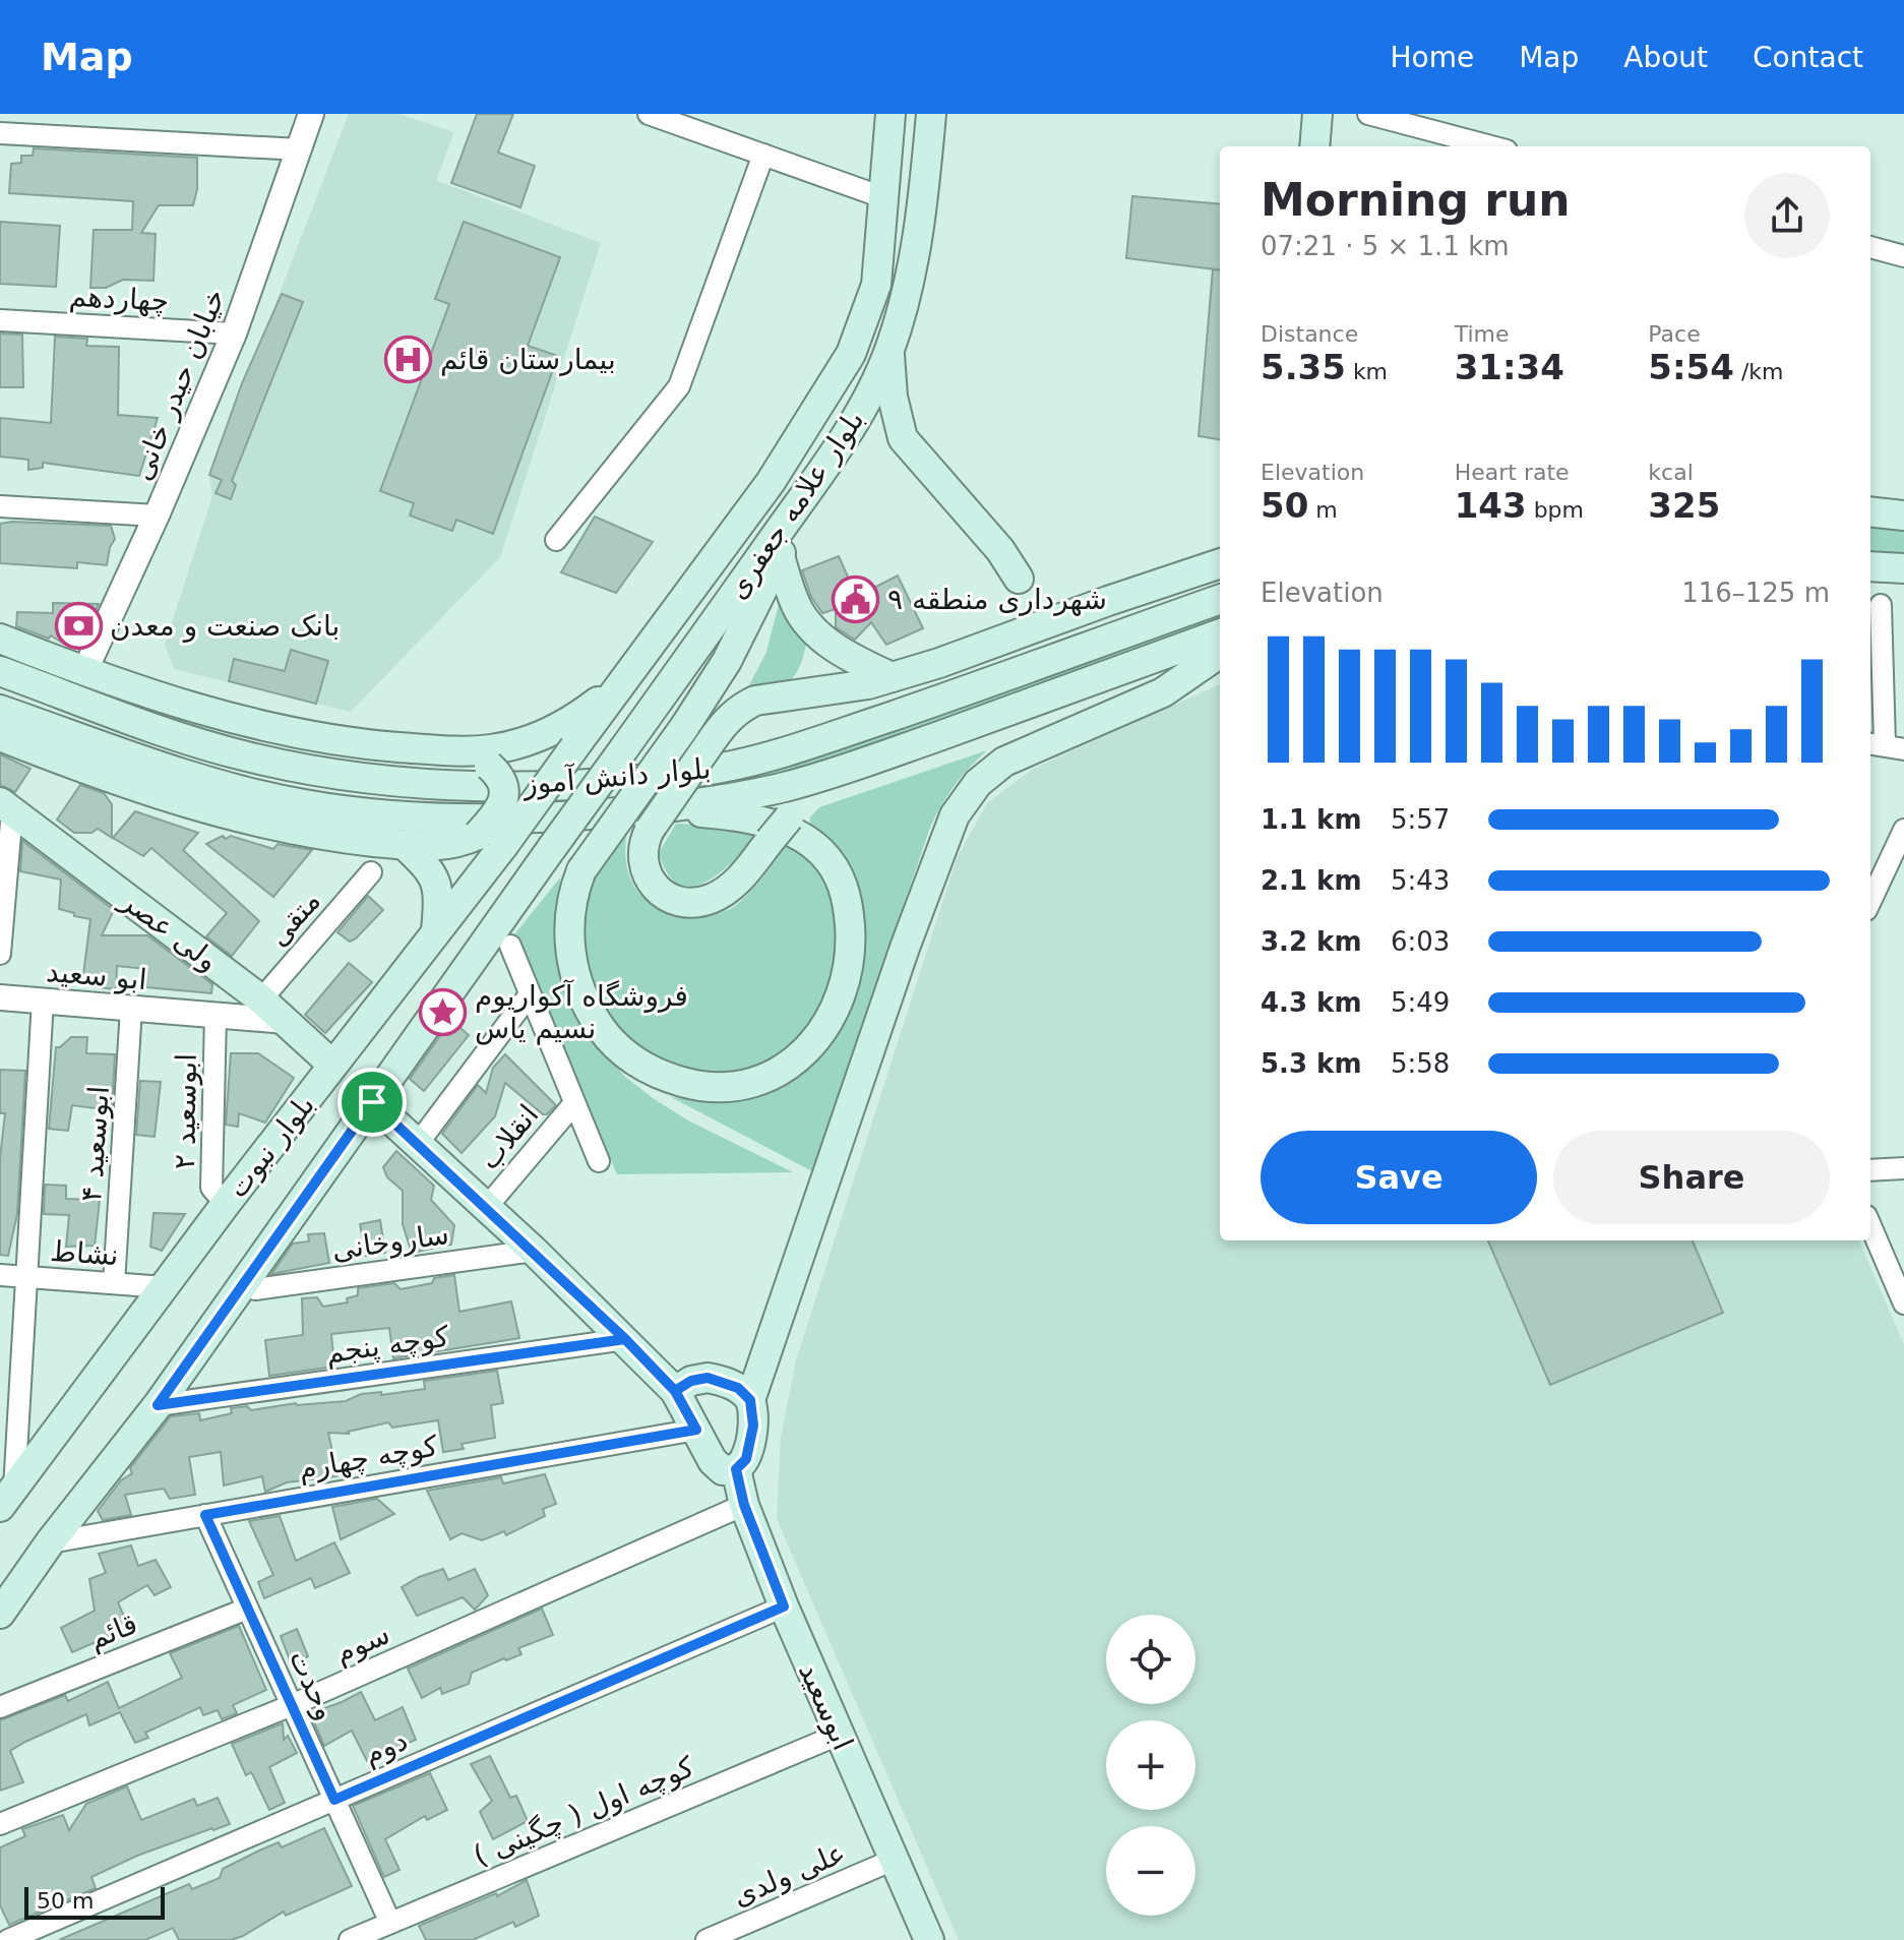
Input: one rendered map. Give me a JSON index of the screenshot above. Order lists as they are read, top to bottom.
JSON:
{
  "streets": {
    "main road": [
      "بلوار علامه جعفری",
      "بلوار دانش آموز",
      "ولی عصر",
      "بلوار نبوت",
      "ابوسعید"
    ],
    "street": [
      "چهاردهم",
      "خیابان حیدر خانی",
      "متقی",
      "ابو سعید",
      "ابوسعید ۲",
      "انقلاب",
      "ابوسعید ۴",
      "ساروخانی",
      "نشاط",
      "کوچه پنجم",
      "کوچه چهارم",
      "قائم",
      "سوم",
      "وحدت",
      "دوم",
      "کوچه اول ( چگینی )",
      "علی ولدی"
    ]
  },
  "crossings": [
    ["چهاردهم", "خیابان حیدر خانی"],
    ["بلوار علامه جعفری", "بلوار نبوت"],
    ["متقی", "ولی عصر"],
    ["ولی عصر", "ابو سعید"],
    ["ولی عصر", "بلوار نبوت"],
    ["ابو سعید", "ابوسعید ۲"],
    ["ابو سعید", "ابوسعید ۴"],
    ["ابوسعید ۲", "بلوار نبوت"],
    ["ابوسعید ۴", "نشاط"],
    ["بلوار نبوت", "نشاط"],
    ["بلوار نبوت", "کوچه پنجم"],
    ["بلوار نبوت", "کوچه چهارم"],
    ["کوچه چهارم", "وحدت"],
    ["قائم", "وحدت"],
    ["سوم", "وحدت"],
    ["سوم", "ابوسعید"],
    ["وحدت", "دوم"],
    ["وحدت", "کوچه اول ( چگینی )"],
    ["ابوسعید", "دوم"],
    ["ابوسعید", "کوچه اول ( چگینی )"],
    ["ابوسعید", "علی ولدی"]
  ],
  "places": {
    "hospital": ["بیمارستان قائم"],
    "public building": ["شهرداری منطقه ۹"],
    "bank": ["بانک صنعت و معدن"],
    "place": ["فروشگاه آکواریوم نسیم یاس"]
  },
  "scale_bar": "50 m",
  "page": {
    "header": "Map",
    "nav": [
      "Home",
      "Map",
      "About",
      "Contact"
    ],
    "heading": ["Morning run", "07:21 · 5 × 1.1 km"],
    "stats": [
      ["Distance", "5.35 km"],
      ["Time", "31:34"],
      ["Pace", "5:54 /km"],
      ["Elevation", "50 m"],
      ["Heart rate", "143 bpm"],
      ["kcal", "325"]
    ],
    "chart": ["Elevation", "116–125 m"],
    "list": [
      {
        "name": "1.1 km",
        "note": "5:57"
      },
      {
        "name": "2.1 km",
        "note": "5:43"
      },
      {
        "name": "3.2 km",
        "note": "6:03"
      },
      {
        "name": "4.3 km",
        "note": "5:49"
      },
      {
        "name": "5.3 km",
        "note": "5:58"
      }
    ],
    "buttons": ["Save", "Share"],
    "map_buttons": ["+", "−"],
    "scale": "50 m"
  }
}
